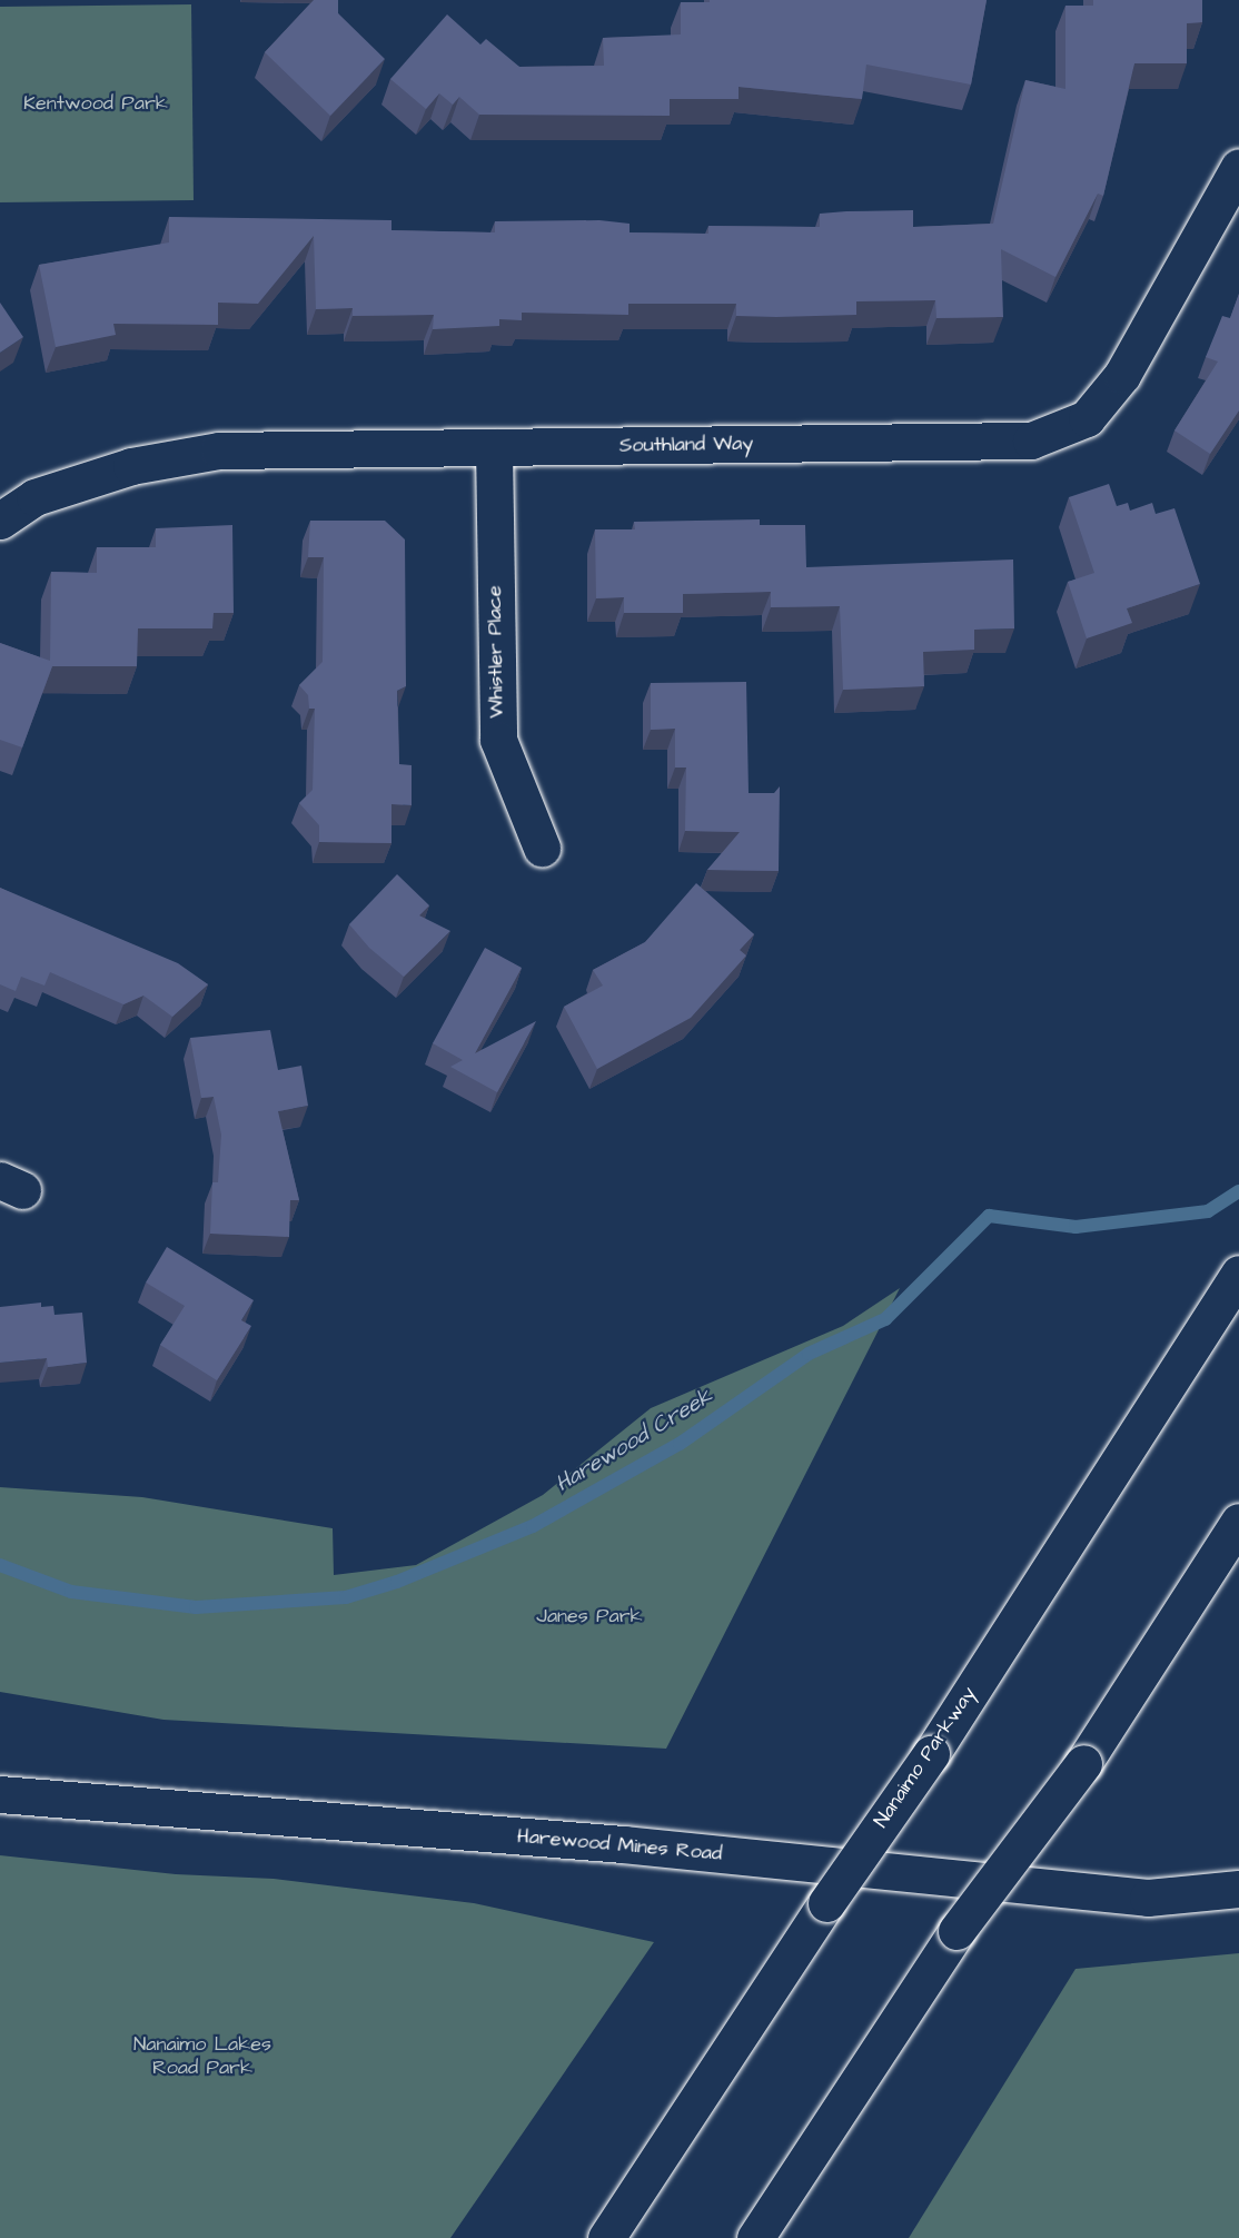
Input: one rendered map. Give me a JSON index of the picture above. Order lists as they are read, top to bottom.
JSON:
{
  "streets": {
    "main road": [
      "Southland Way",
      "Whistler Place",
      "Nanaimo Parkway",
      "Harewood Mines Road"
    ]
  },
  "crossings": [
    ["Southland Way", "Whistler Place"]
  ],
  "water": ["Harewood Creek"],
  "parks": ["Kentwood Park", "Janes Park", "Nanaimo Lakes Road Park"]
}
